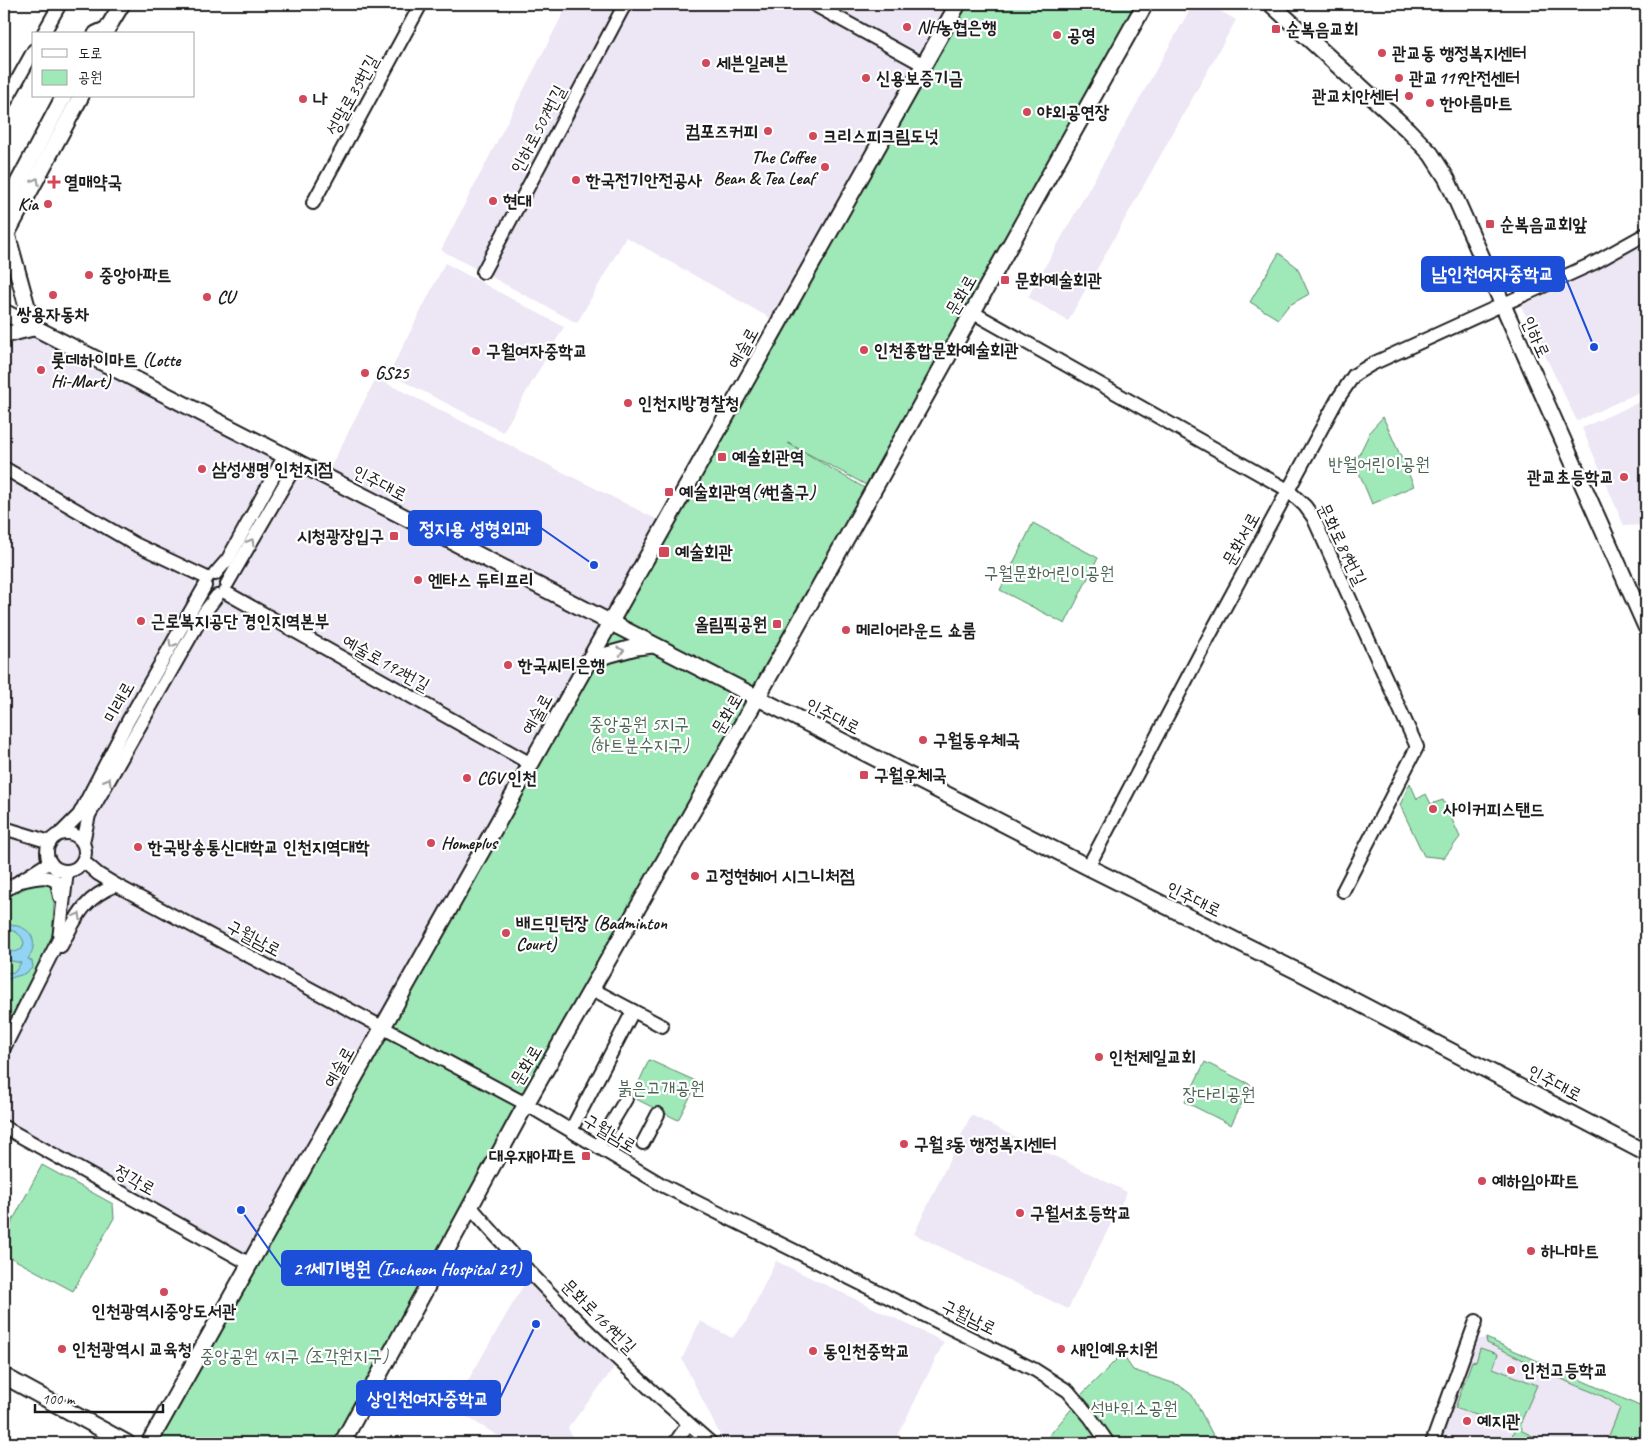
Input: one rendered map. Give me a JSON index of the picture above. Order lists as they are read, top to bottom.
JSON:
{
  "streets": {
    "main road": [
      "문화로",
      "인하로",
      "예술로",
      "인주대로"
    ],
    "street": [
      "성말로35번길",
      "인하로507번길",
      "문화서로",
      "문화로89번길",
      "예술로192번길",
      "미래로",
      "구월남로",
      "정각로",
      "문화로169번길"
    ]
  },
  "crossings": [
    ["문화로", "인주대로"],
    ["문화로", "문화로89번길"],
    ["문화로", "구월남로"],
    ["문화로", "문화로169번길"],
    ["인하로", "문화서로"],
    ["예술로", "인주대로"],
    ["예술로", "예술로192번길"],
    ["예술로", "구월남로"],
    ["예술로", "정각로"],
    ["인주대로", "문화서로"],
    ["인주대로", "미래로"],
    ["문화서로", "문화로89번길"],
    ["예술로192번길", "미래로"],
    ["미래로", "구월남로"]
  ],
  "parks": [
    "반월어린이공원",
    "구월문화어린이공원",
    "중앙공원 5지구 (하트분수지구)",
    "붉은고개공원",
    "장다리공원",
    "중앙공원 4지구 (조각원지구)",
    "석바위소공원"
  ],
  "places": {
    "other": [
      "NH농협은행",
      "공영",
      "관교동 행정복지센터",
      "세븐일레븐",
      "신용보증기금",
      "관교119안전센터",
      "관교치안센터",
      "나",
      "한아름마트",
      "야외공연장",
      "컴포즈커피",
      "크리스피크림도넛",
      "The Coffee Bean & Tea Leaf",
      "한국전기안전공사",
      "현대",
      "Kia",
      "중앙아파트",
      "쌍용자동차",
      "CU",
      "남인천여자중학교",
      "인천종합문화예술회관",
      "구월여자중학교",
      "롯데하이마트 (Lotte Hi-Mart)",
      "GS25",
      "인천지방경찰청",
      "삼성생명 인천지점",
      "관교초등학교",
      "정지용 성형외과",
      "엔타스 듀티프리",
      "근로복지공단 경인지역본부",
      "메리어라운드 쇼룸",
      "한국씨티은행",
      "구월동우체국",
      "CGV 인천",
      "사이커피스탠드",
      "Homeplus",
      "한국방송통신대학교 인천지역대학",
      "고정현헤어 시그니처점",
      "배드민턴장 (Badminton Court)",
      "인천제일교회",
      "구월3동 행정복지센터",
      "예하임아파트",
      "21세기병원 (Incheon Hospital 21)",
      "구월서초등학교",
      "하나마트",
      "인천광역시중앙도서관",
      "상인천여자중학교",
      "인천광역시 교육청",
      "새인예유치원",
      "동인천중학교",
      "인천고등학교",
      "예지관"
    ],
    "transit": [
      "순복음교회",
      "순복음교회앞",
      "문화예술회관",
      "예술회관역",
      "예술회관역(4번출구)",
      "시청광장입구",
      "예술회관",
      "올림픽공원",
      "구월우체국",
      "대우재아파트"
    ],
    "health": ["열매약국"]
  },
  "legend": ["도로", "공원"],
  "scale_bar": "100 m"
}
